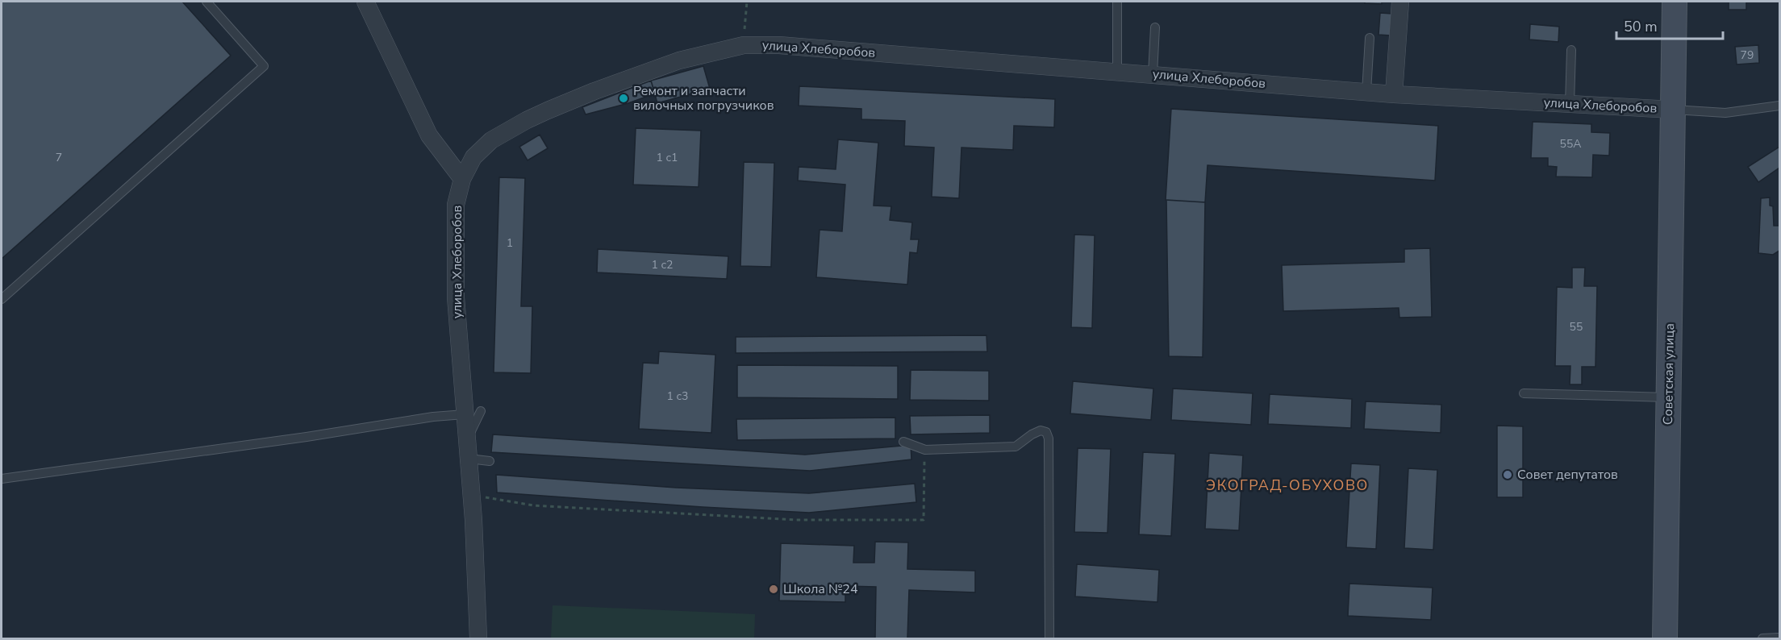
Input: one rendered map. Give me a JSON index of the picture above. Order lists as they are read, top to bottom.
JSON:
{
  "streets": {
    "main road": ["Советская улица"],
    "street": ["улица Хлеборобов"]
  },
  "crossings": [
    ["улица Хлеборобов", "Советская улица"]
  ],
  "districts": ["ЭКОГРАД-ОБУХОВО"],
  "places": ["Ремонт и запчасти вилочных погрузчиков", "Совет депутатов", "Школа №24"],
  "house_numbers": [
    "79",
    "55А",
    "7",
    "1 с1",
    "1",
    "1 с2",
    "55",
    "1 с3"
  ],
  "scale_bar": "50 m"
}
